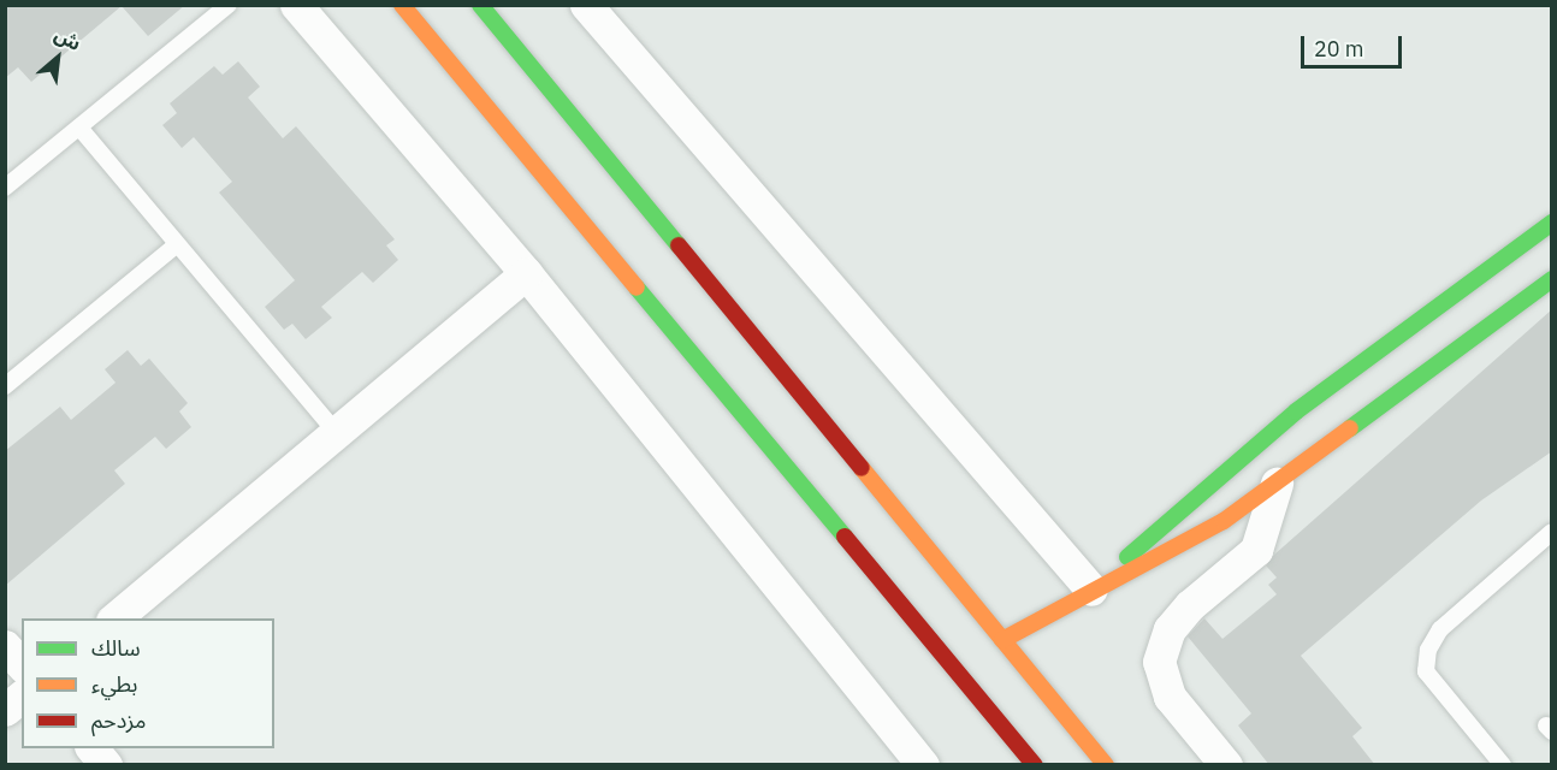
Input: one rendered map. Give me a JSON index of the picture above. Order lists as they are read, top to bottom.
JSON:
{
  "legend": ["سالك", "بطيء", "مزدحم"],
  "scale_bar": "20 m",
  "north": "top right"
}
